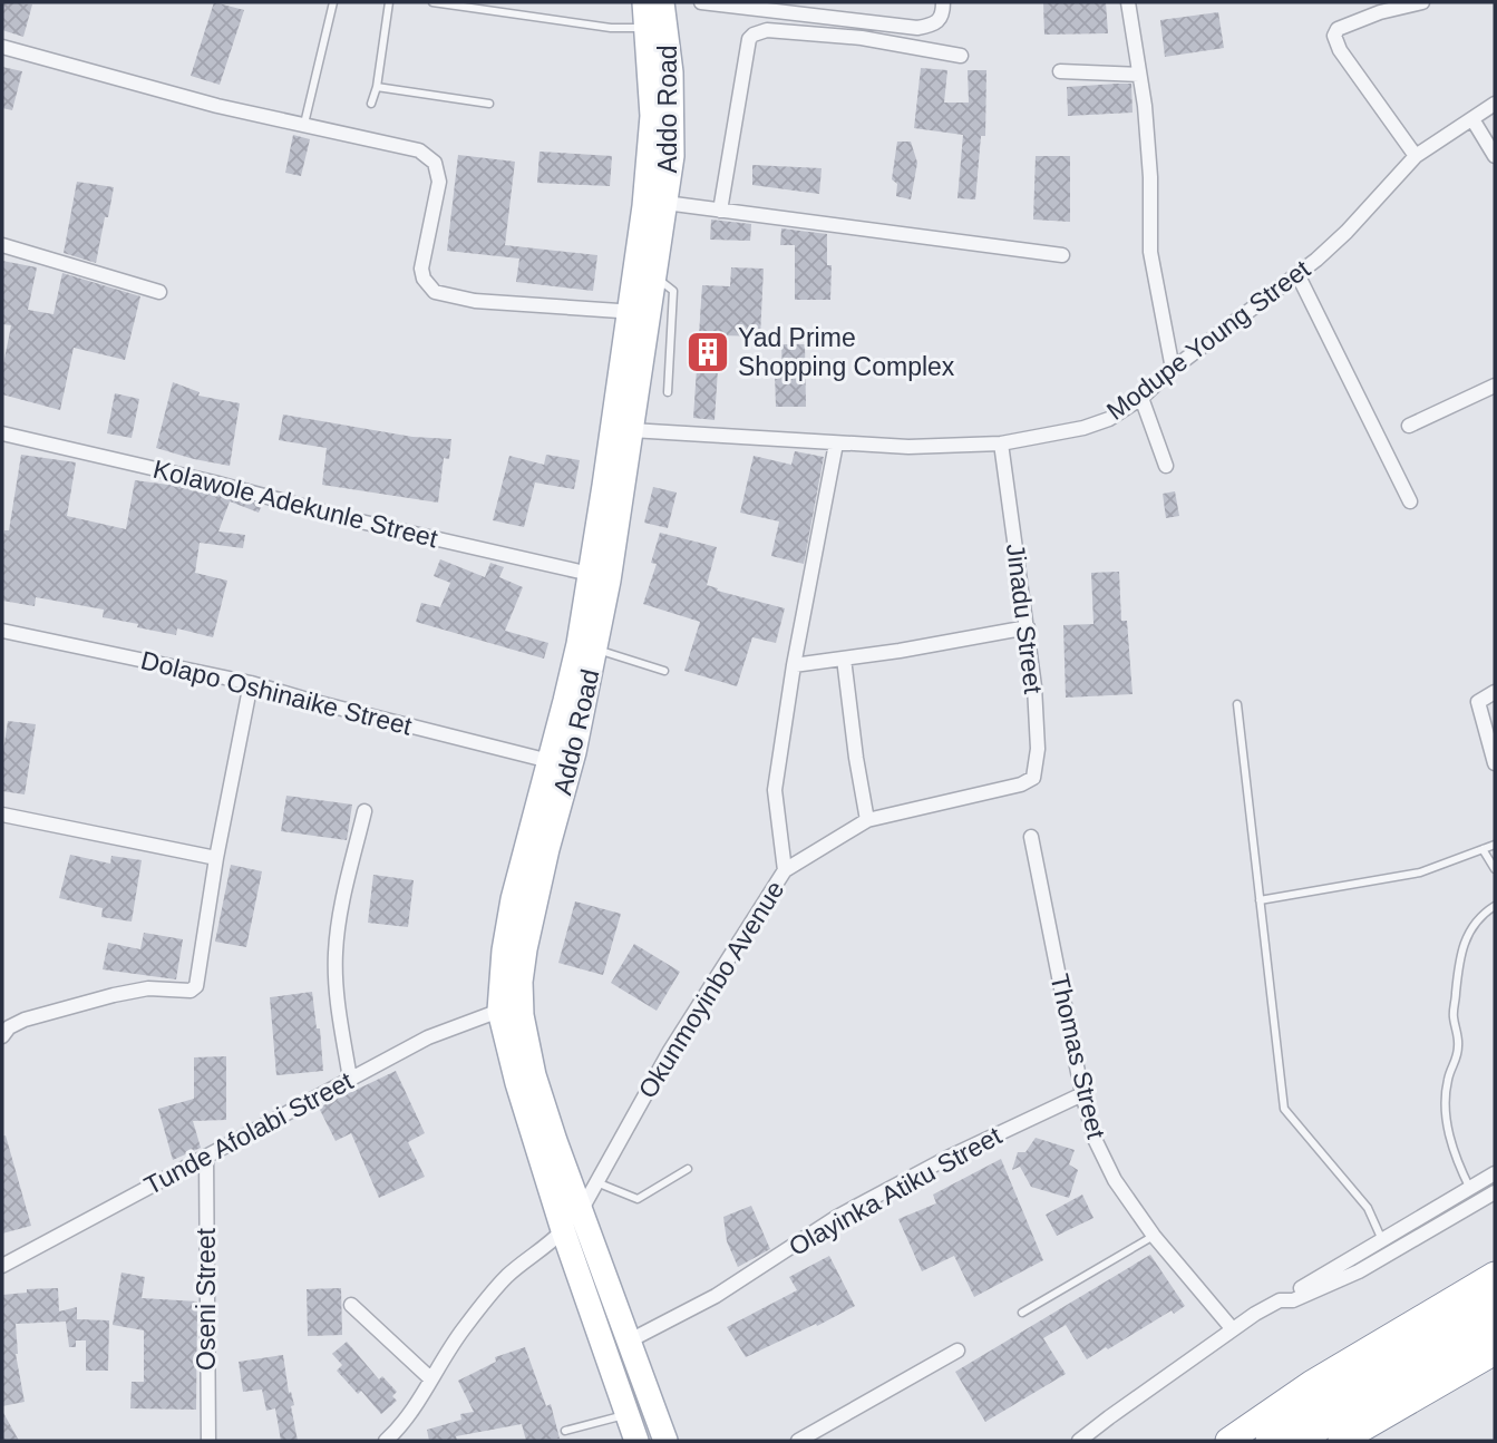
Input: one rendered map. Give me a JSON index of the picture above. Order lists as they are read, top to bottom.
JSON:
{
  "streets": {
    "main road": ["Addo Road"],
    "street": [
      "Modupe Young Street",
      "Kolawole Adekunle Street",
      "Jinadu Street",
      "Dolapo Oshinaike Street",
      "Okunmoyinbo Avenue",
      "Thomas Street",
      "Tunde Afolabi Street",
      "Olayinka Atiku Street",
      "Oseni Street"
    ]
  },
  "crossings": [
    ["Addo Road", "Modupe Young Street"],
    ["Addo Road", "Kolawole Adekunle Street"],
    ["Addo Road", "Dolapo Oshinaike Street"],
    ["Addo Road", "Okunmoyinbo Avenue"],
    ["Addo Road", "Tunde Afolabi Street"],
    ["Addo Road", "Olayinka Atiku Street"],
    ["Modupe Young Street", "Jinadu Street"],
    ["Jinadu Street", "Okunmoyinbo Avenue"],
    ["Thomas Street", "Olayinka Atiku Street"],
    ["Tunde Afolabi Street", "Oseni Street"]
  ],
  "places": {
    "building": ["Yad Prime Shopping Complex"]
  }
}
